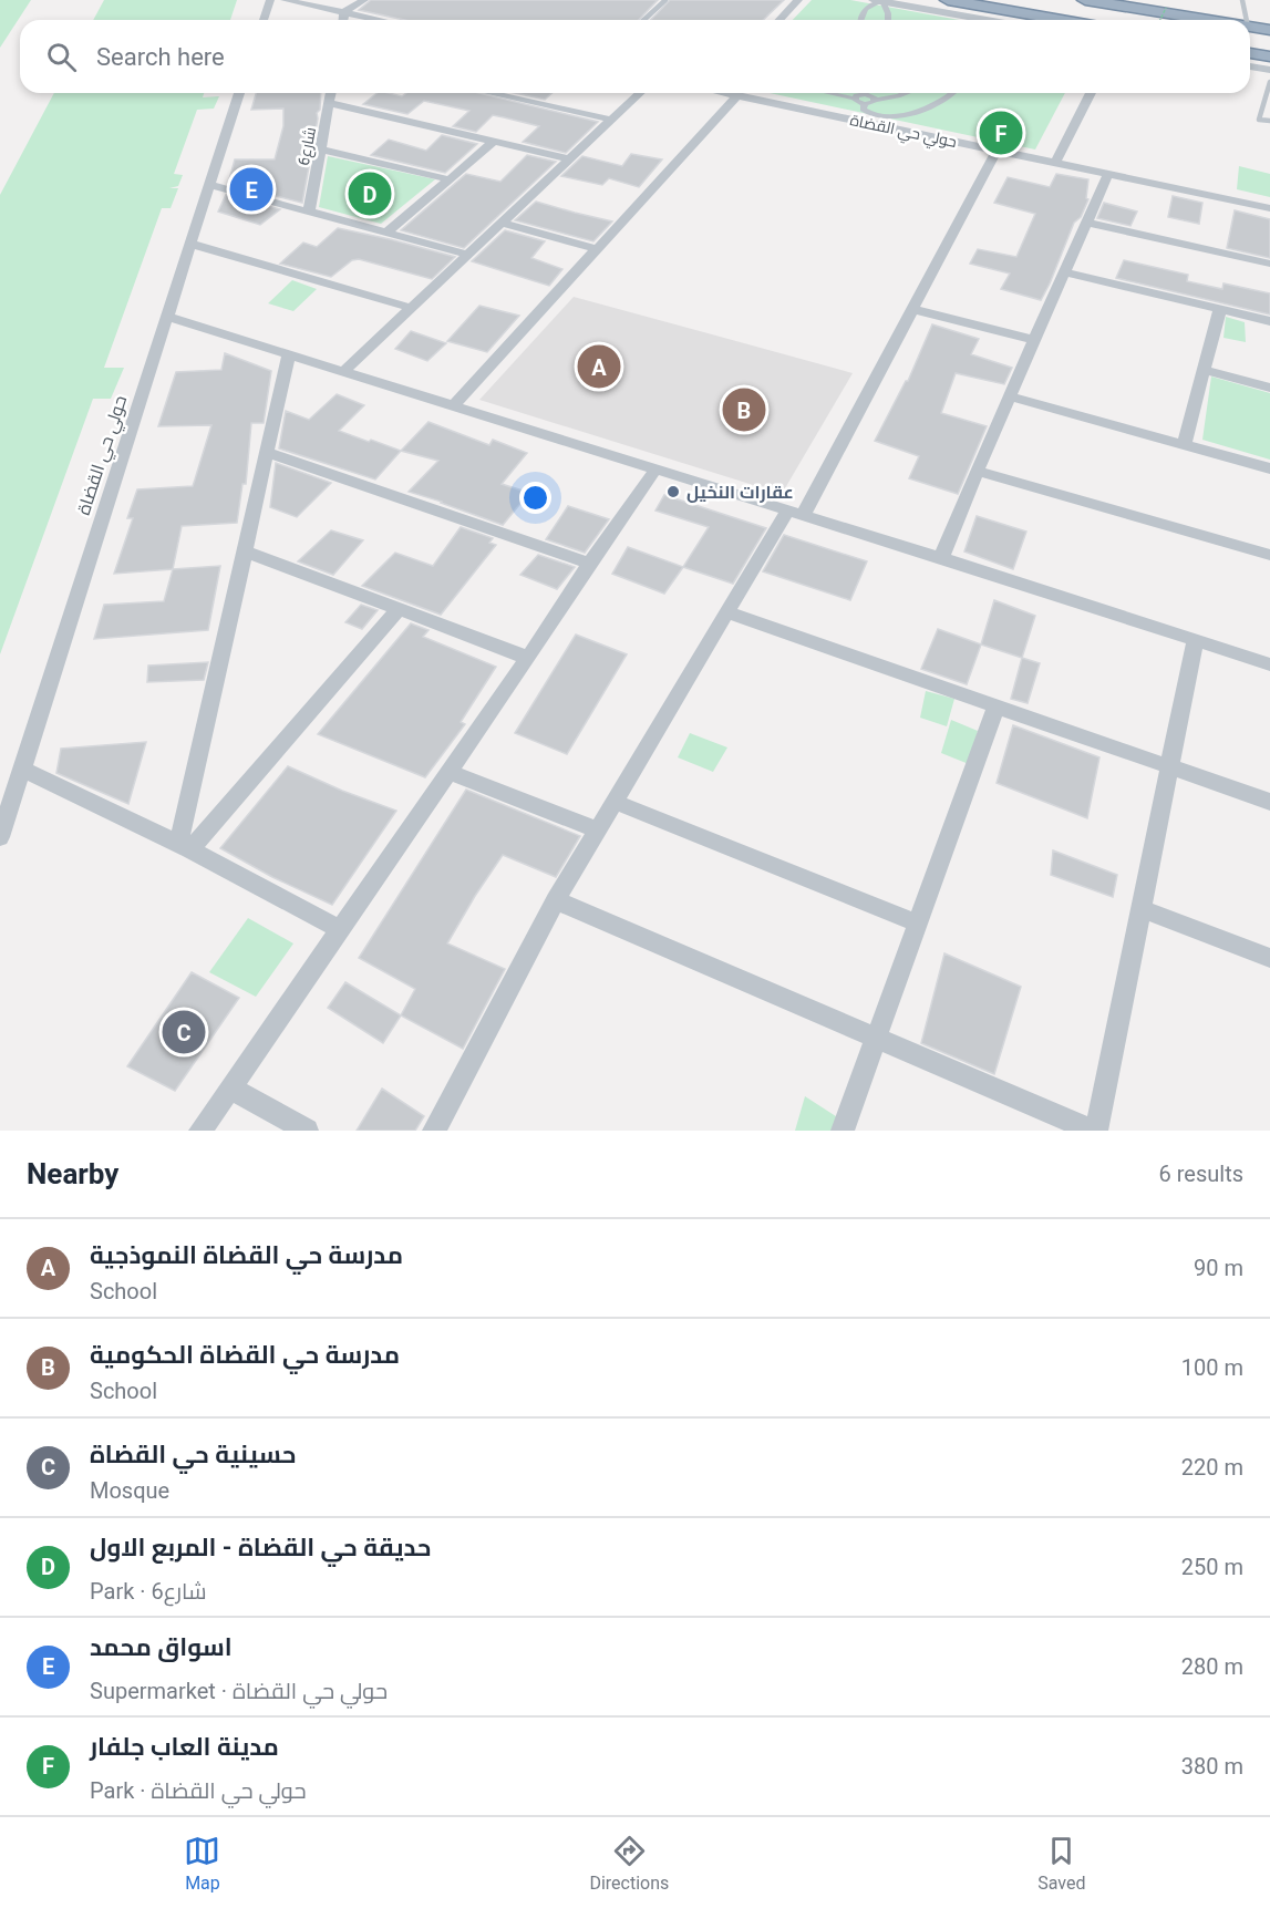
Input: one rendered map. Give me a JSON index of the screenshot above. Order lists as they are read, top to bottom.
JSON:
{
  "streets": {
    "street": ["حولي حي القضاة", "شارع6"]
  },
  "places": ["عقارات النخيل"],
  "page": {
    "search": "Search here",
    "pins": [
      "F",
      "E",
      "D",
      "A",
      "B",
      "C"
    ],
    "heading": ["Nearby", "6 results"],
    "list": [
      {
        "mark": "A",
        "name": "مدرسة حي القضاة النموذجية",
        "note": "School",
        "value": "90 m"
      },
      {
        "mark": "B",
        "name": "مدرسة حي القضاة الحكومية",
        "note": "School",
        "value": "100 m"
      },
      {
        "mark": "C",
        "name": "حسينية حي القضاة",
        "note": "Mosque",
        "value": "220 m"
      },
      {
        "mark": "D",
        "name": "حديقة حي القضاة - المربع الاول",
        "note": "Park · شارع6",
        "value": "250 m"
      },
      {
        "mark": "E",
        "name": "اسواق محمد",
        "note": "Supermarket · حولي حي القضاة",
        "value": "280 m"
      },
      {
        "mark": "F",
        "name": "مدينة العاب جلفار",
        "note": "Park · حولي حي القضاة",
        "value": "380 m"
      }
    ],
    "nav": ["Map", "Directions", "Saved"]
  }
}
